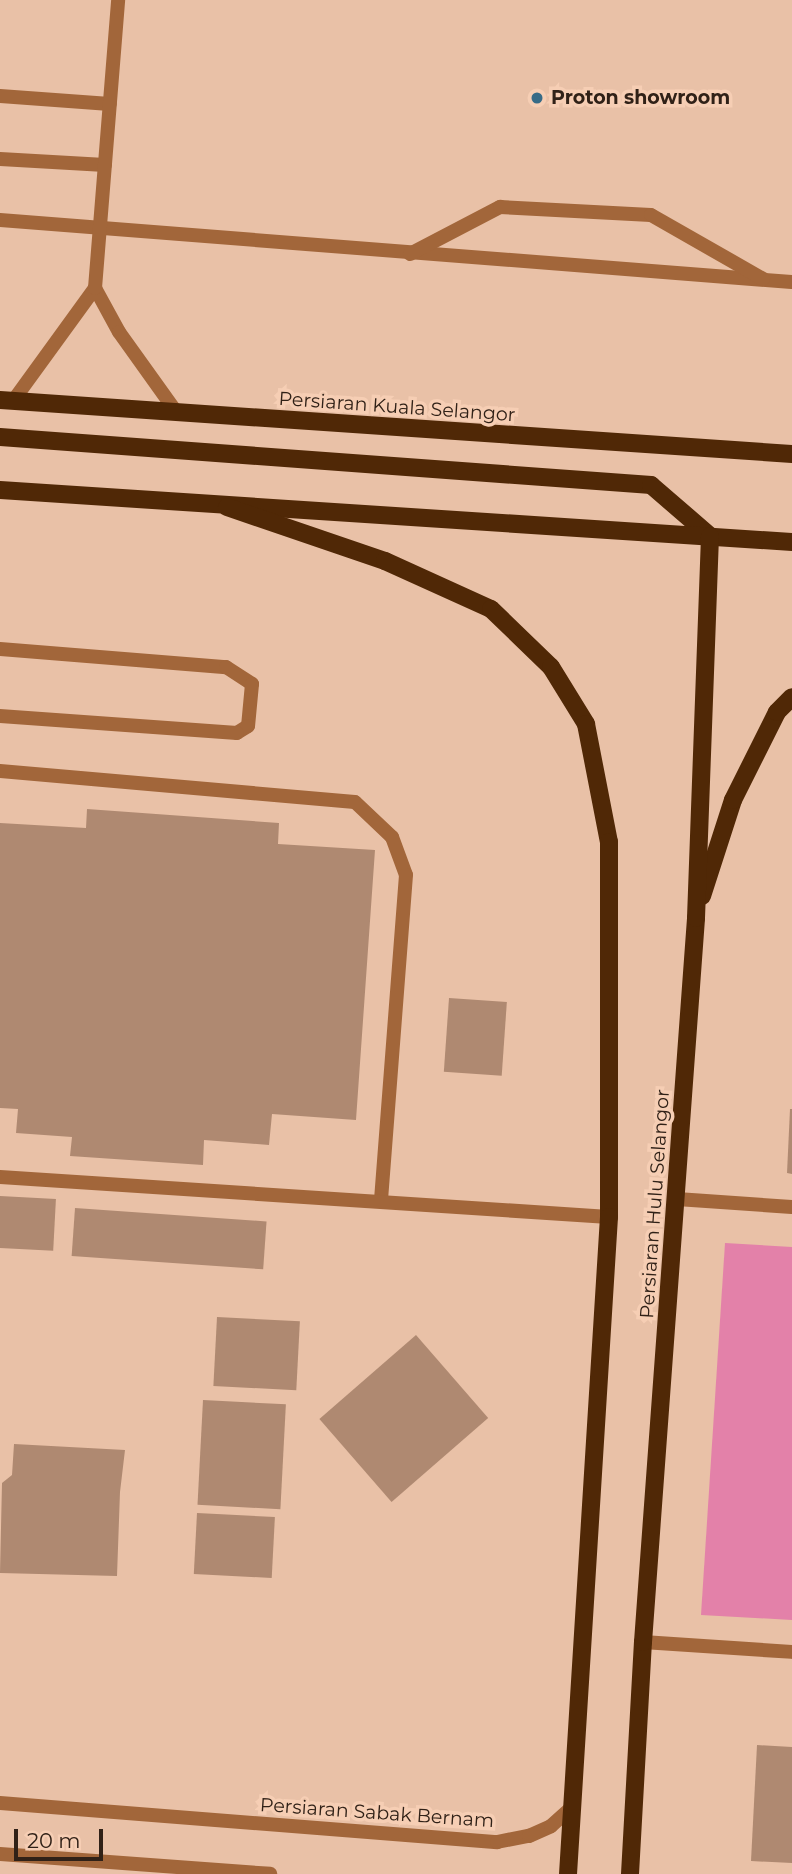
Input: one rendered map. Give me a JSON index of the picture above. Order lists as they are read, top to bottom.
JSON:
{
  "streets": {
    "main road": ["Persiaran Kuala Selangor", "Persiaran Hulu Selangor"],
    "street": ["Persiaran Sabak Bernam"]
  },
  "places": ["Proton showroom"],
  "scale_bar": "20 m"
}
